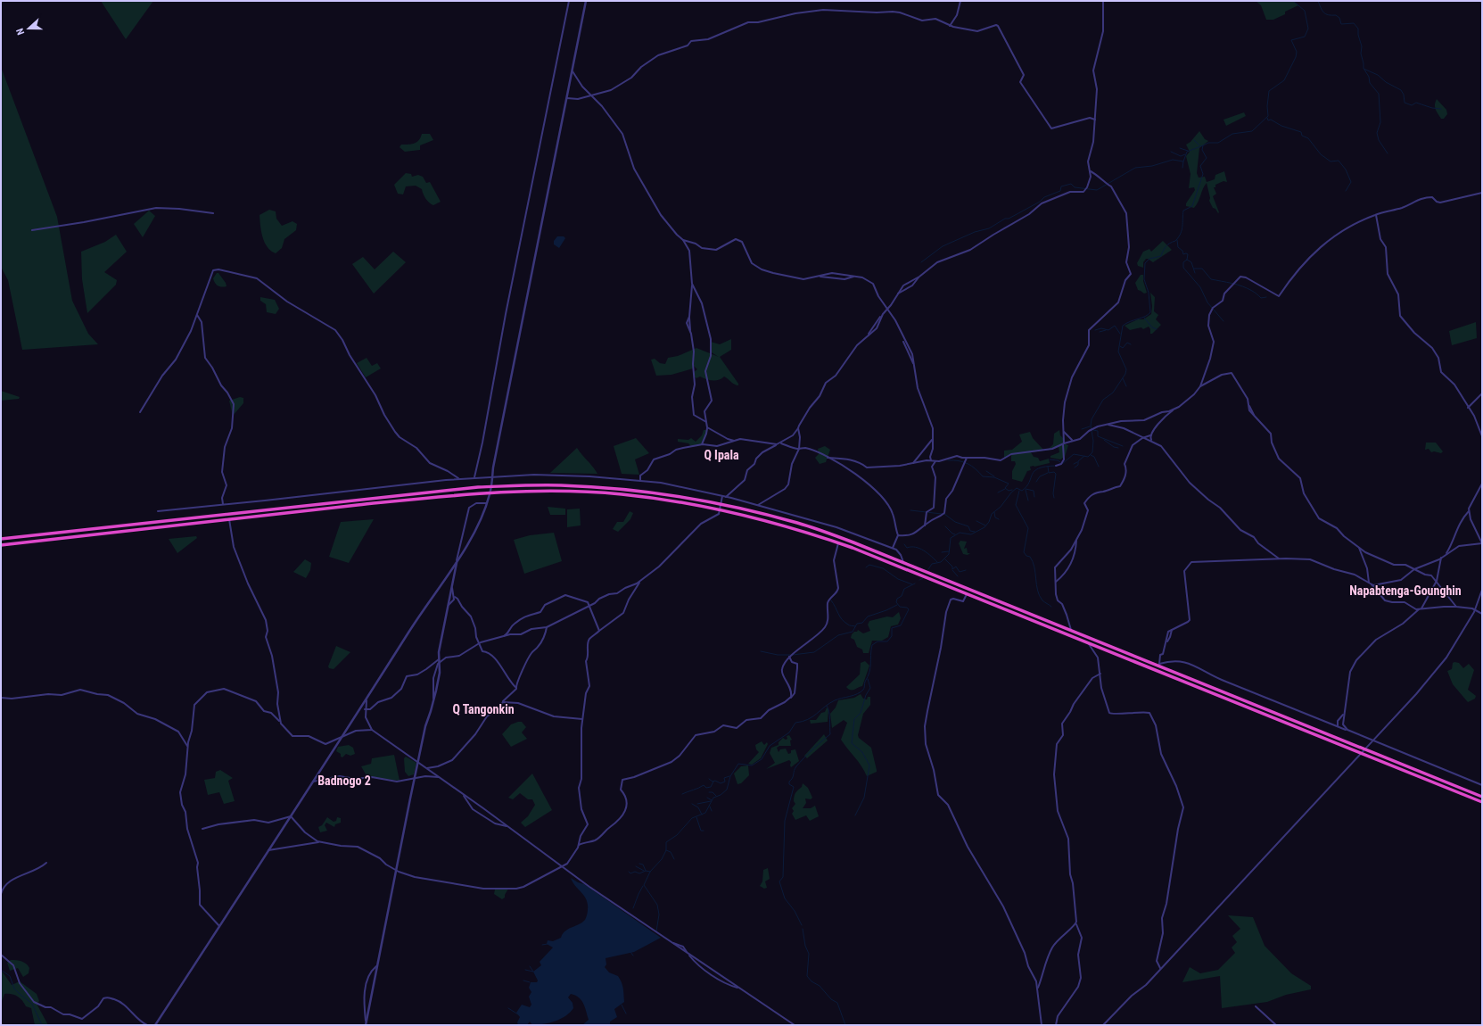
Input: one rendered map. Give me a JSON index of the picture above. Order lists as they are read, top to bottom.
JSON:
{
  "districts": [
    "Q Ipala",
    "Napabtenga-Gounghin",
    "Q Tangonkin",
    "Badnogo 2"
  ],
  "north": "left"
}
